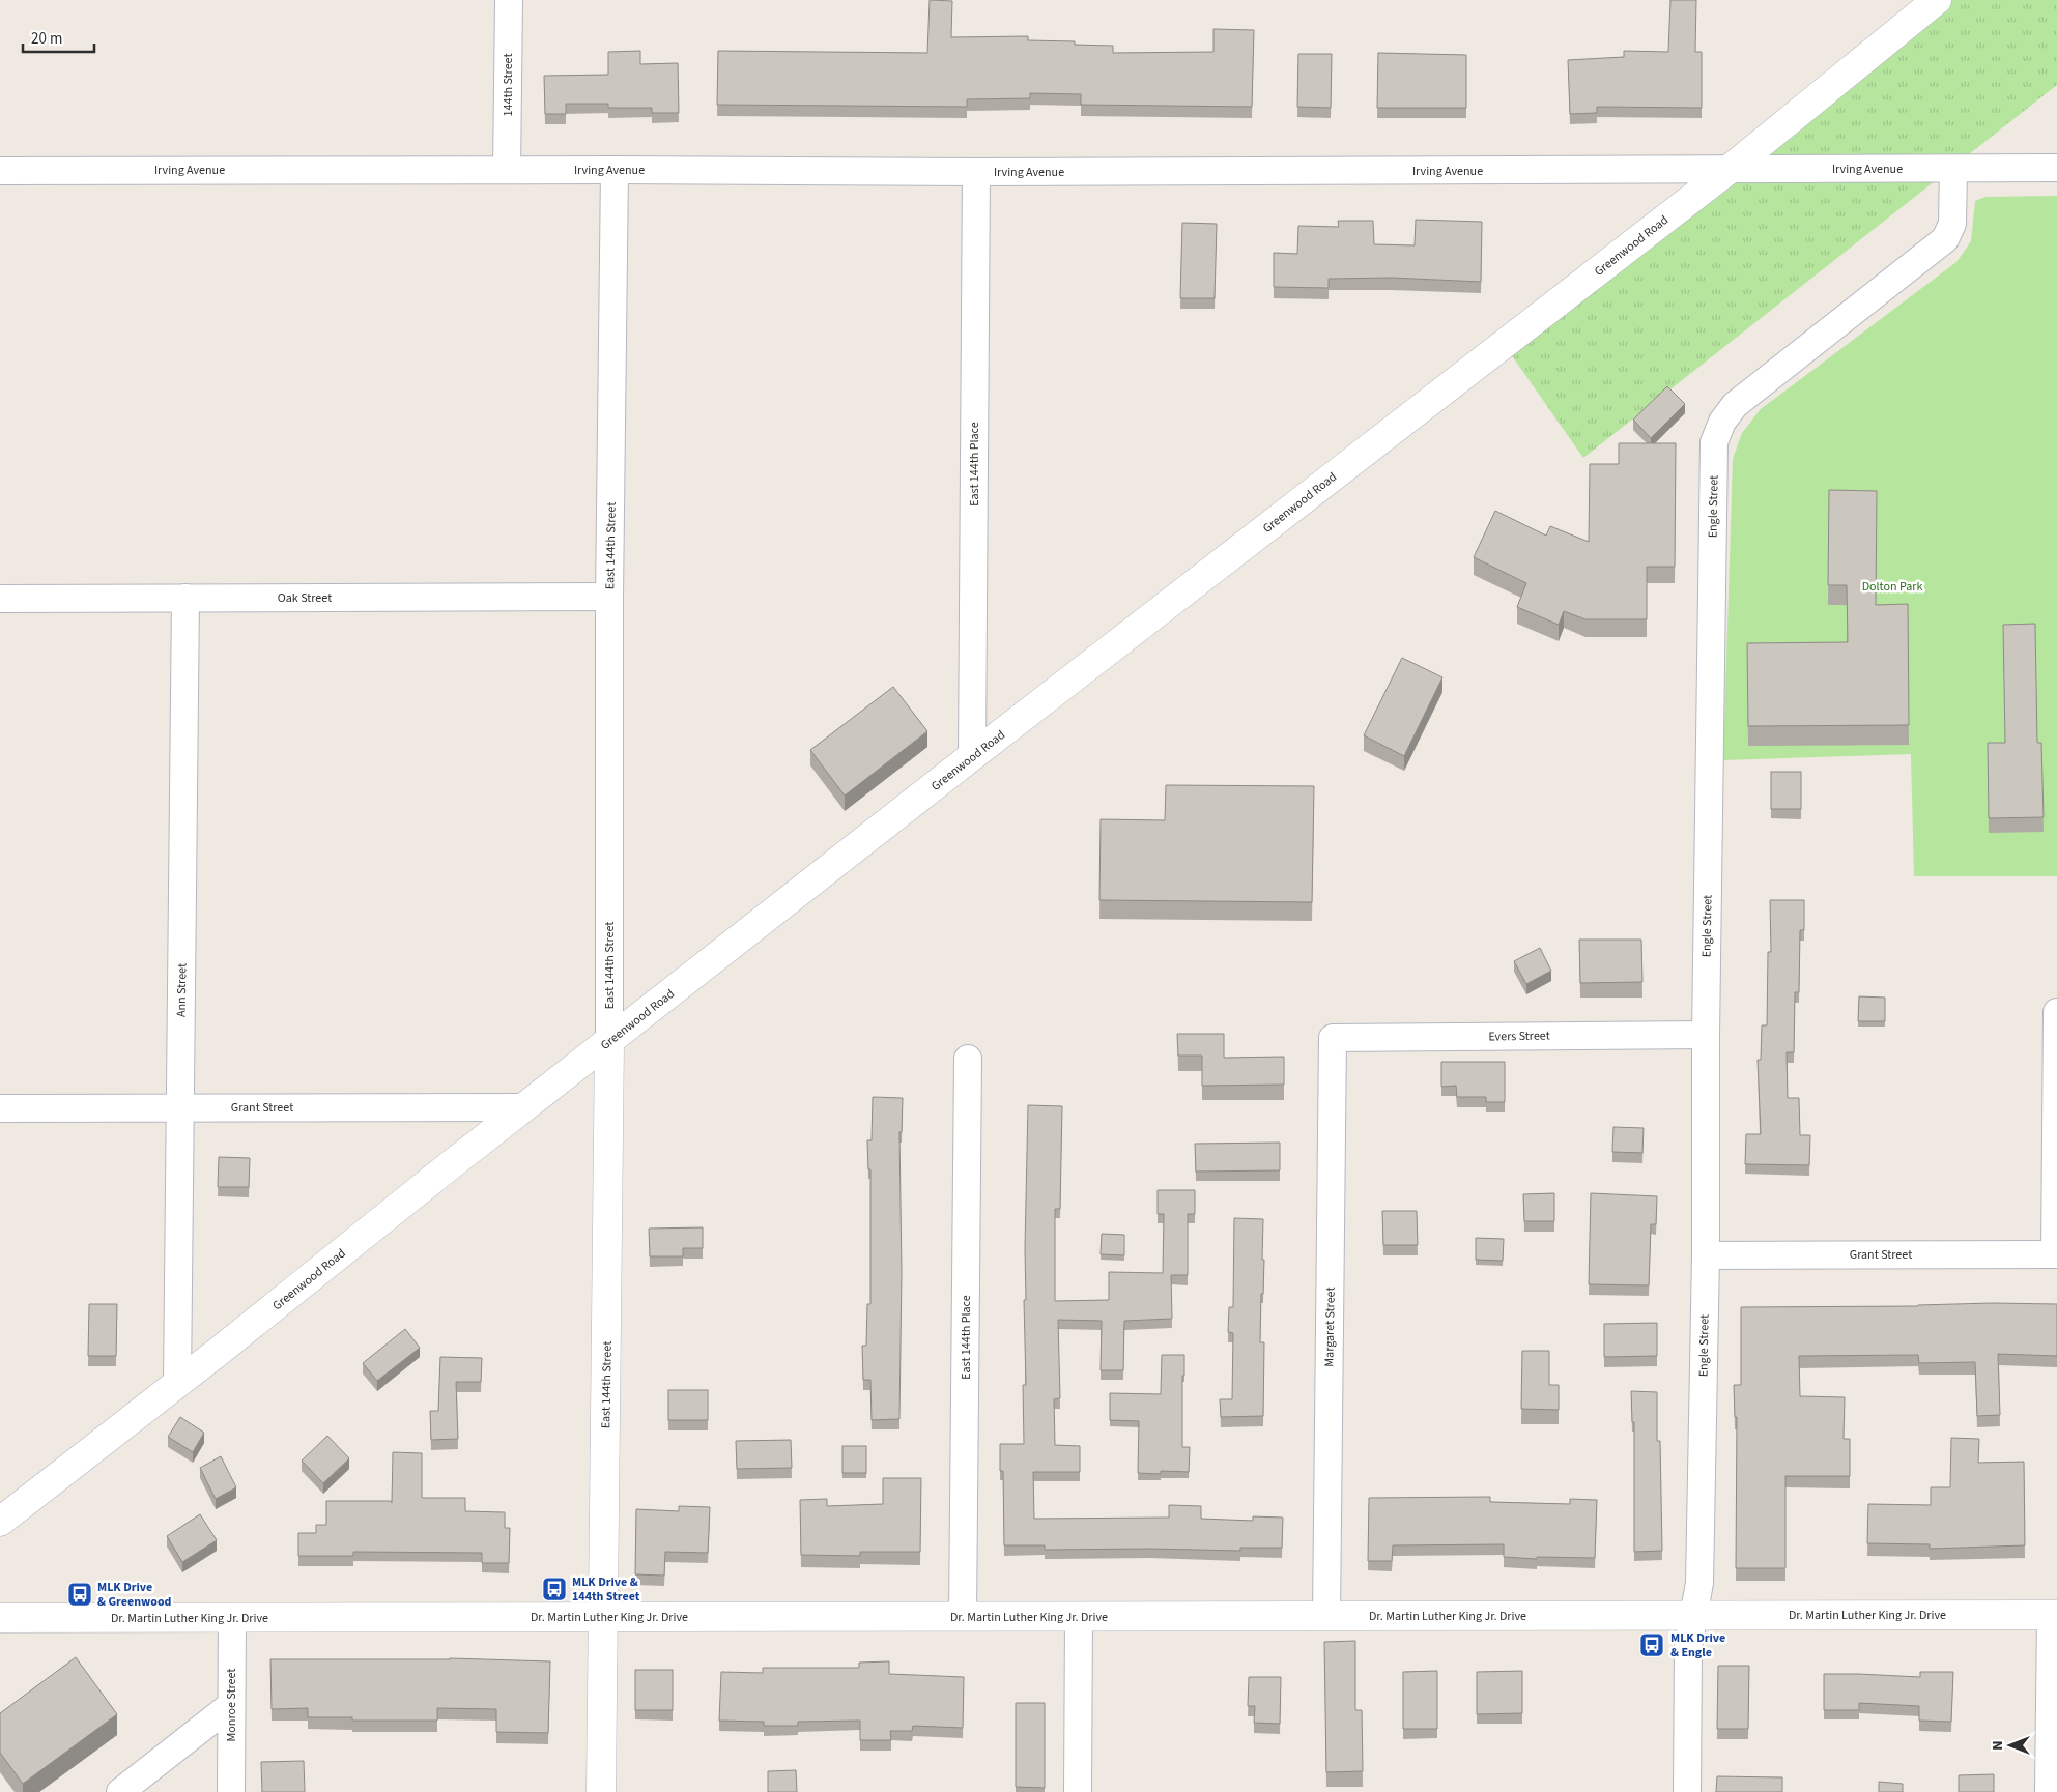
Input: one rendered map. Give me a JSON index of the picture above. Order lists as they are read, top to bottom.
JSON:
{
  "streets": {
    "street": [
      "144th Street",
      "Irving Avenue",
      "Greenwood Road",
      "East 144th Place",
      "Engle Street",
      "East 144th Street",
      "Oak Street",
      "Ann Street",
      "Evers Street",
      "Grant Street",
      "Margaret Street",
      "Dr. Martin Luther King Jr. Drive",
      "Monroe Street"
    ]
  },
  "crossings": [
    ["144th Street", "Irving Avenue"],
    ["Irving Avenue", "Greenwood Road"],
    ["Irving Avenue", "East 144th Place"],
    ["Irving Avenue", "Engle Street"],
    ["Irving Avenue", "East 144th Street"],
    ["Greenwood Road", "East 144th Place"],
    ["Greenwood Road", "East 144th Street"],
    ["Greenwood Road", "Ann Street"],
    ["Greenwood Road", "Grant Street"],
    ["East 144th Place", "Dr. Martin Luther King Jr. Drive"],
    ["Engle Street", "Evers Street"],
    ["Engle Street", "Grant Street"],
    ["Engle Street", "Dr. Martin Luther King Jr. Drive"],
    ["East 144th Street", "Oak Street"],
    ["East 144th Street", "Dr. Martin Luther King Jr. Drive"],
    ["Oak Street", "Ann Street"],
    ["Ann Street", "Grant Street"],
    ["Evers Street", "Margaret Street"],
    ["Margaret Street", "Dr. Martin Luther King Jr. Drive"],
    ["Dr. Martin Luther King Jr. Drive", "Monroe Street"]
  ],
  "parks": ["Dolton Park"],
  "places": {
    "bus stop": ["MLK Drive & 144th Street", "MLK Drive & Greenwood", "MLK Drive & Engle"]
  },
  "scale_bar": "20 m",
  "north": "left"
}
